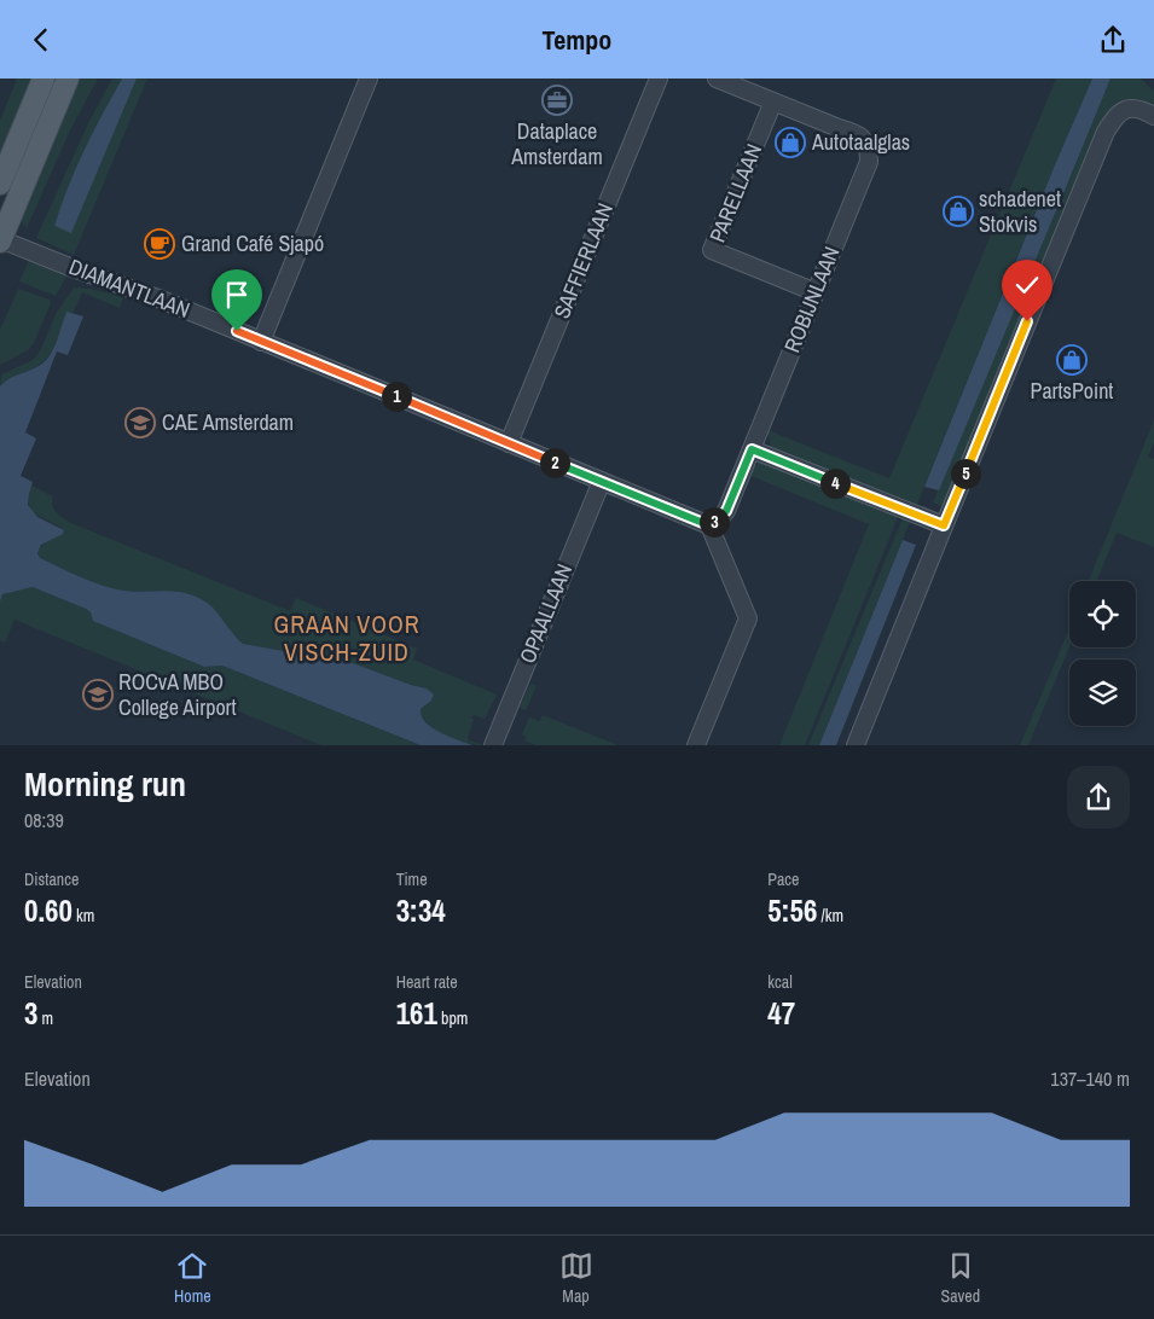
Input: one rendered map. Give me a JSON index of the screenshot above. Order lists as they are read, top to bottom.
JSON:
{
  "streets": {
    "street": [
      "PARELLAAN",
      "SAFFIERLAAN",
      "DIAMANTLAAN",
      "ROBIJNLAAN",
      "OPAALLAAN"
    ]
  },
  "crossings": [
    ["PARELLAAN", "ROBIJNLAAN"],
    ["SAFFIERLAAN", "DIAMANTLAAN"],
    ["DIAMANTLAAN", "ROBIJNLAAN"],
    ["DIAMANTLAAN", "OPAALLAAN"]
  ],
  "districts": ["GRAAN VOOR VISCH-ZUID"],
  "places": {
    "office": ["Dataplace Amsterdam"],
    "shop": ["Autotaalglas", "schadenet Stokvis", "PartsPoint"],
    "cafe": ["Grand Café Sjapó"],
    "school or university": ["CAE Amsterdam", "ROCvA MBO College Airport"]
  },
  "page": {
    "header": "Tempo",
    "pins": [
      "1",
      "2",
      "5",
      "4",
      "3"
    ],
    "heading": ["Morning run", "08:39"],
    "stats": [
      ["Distance", "0.60 km"],
      ["Time", "3:34"],
      ["Pace", "5:56 /km"],
      ["Elevation", "3 m"],
      ["Heart rate", "161 bpm"],
      ["kcal", "47"]
    ],
    "chart": ["Elevation", "137–140 m"],
    "tabs": ["Home", "Map", "Saved"]
  }
}
